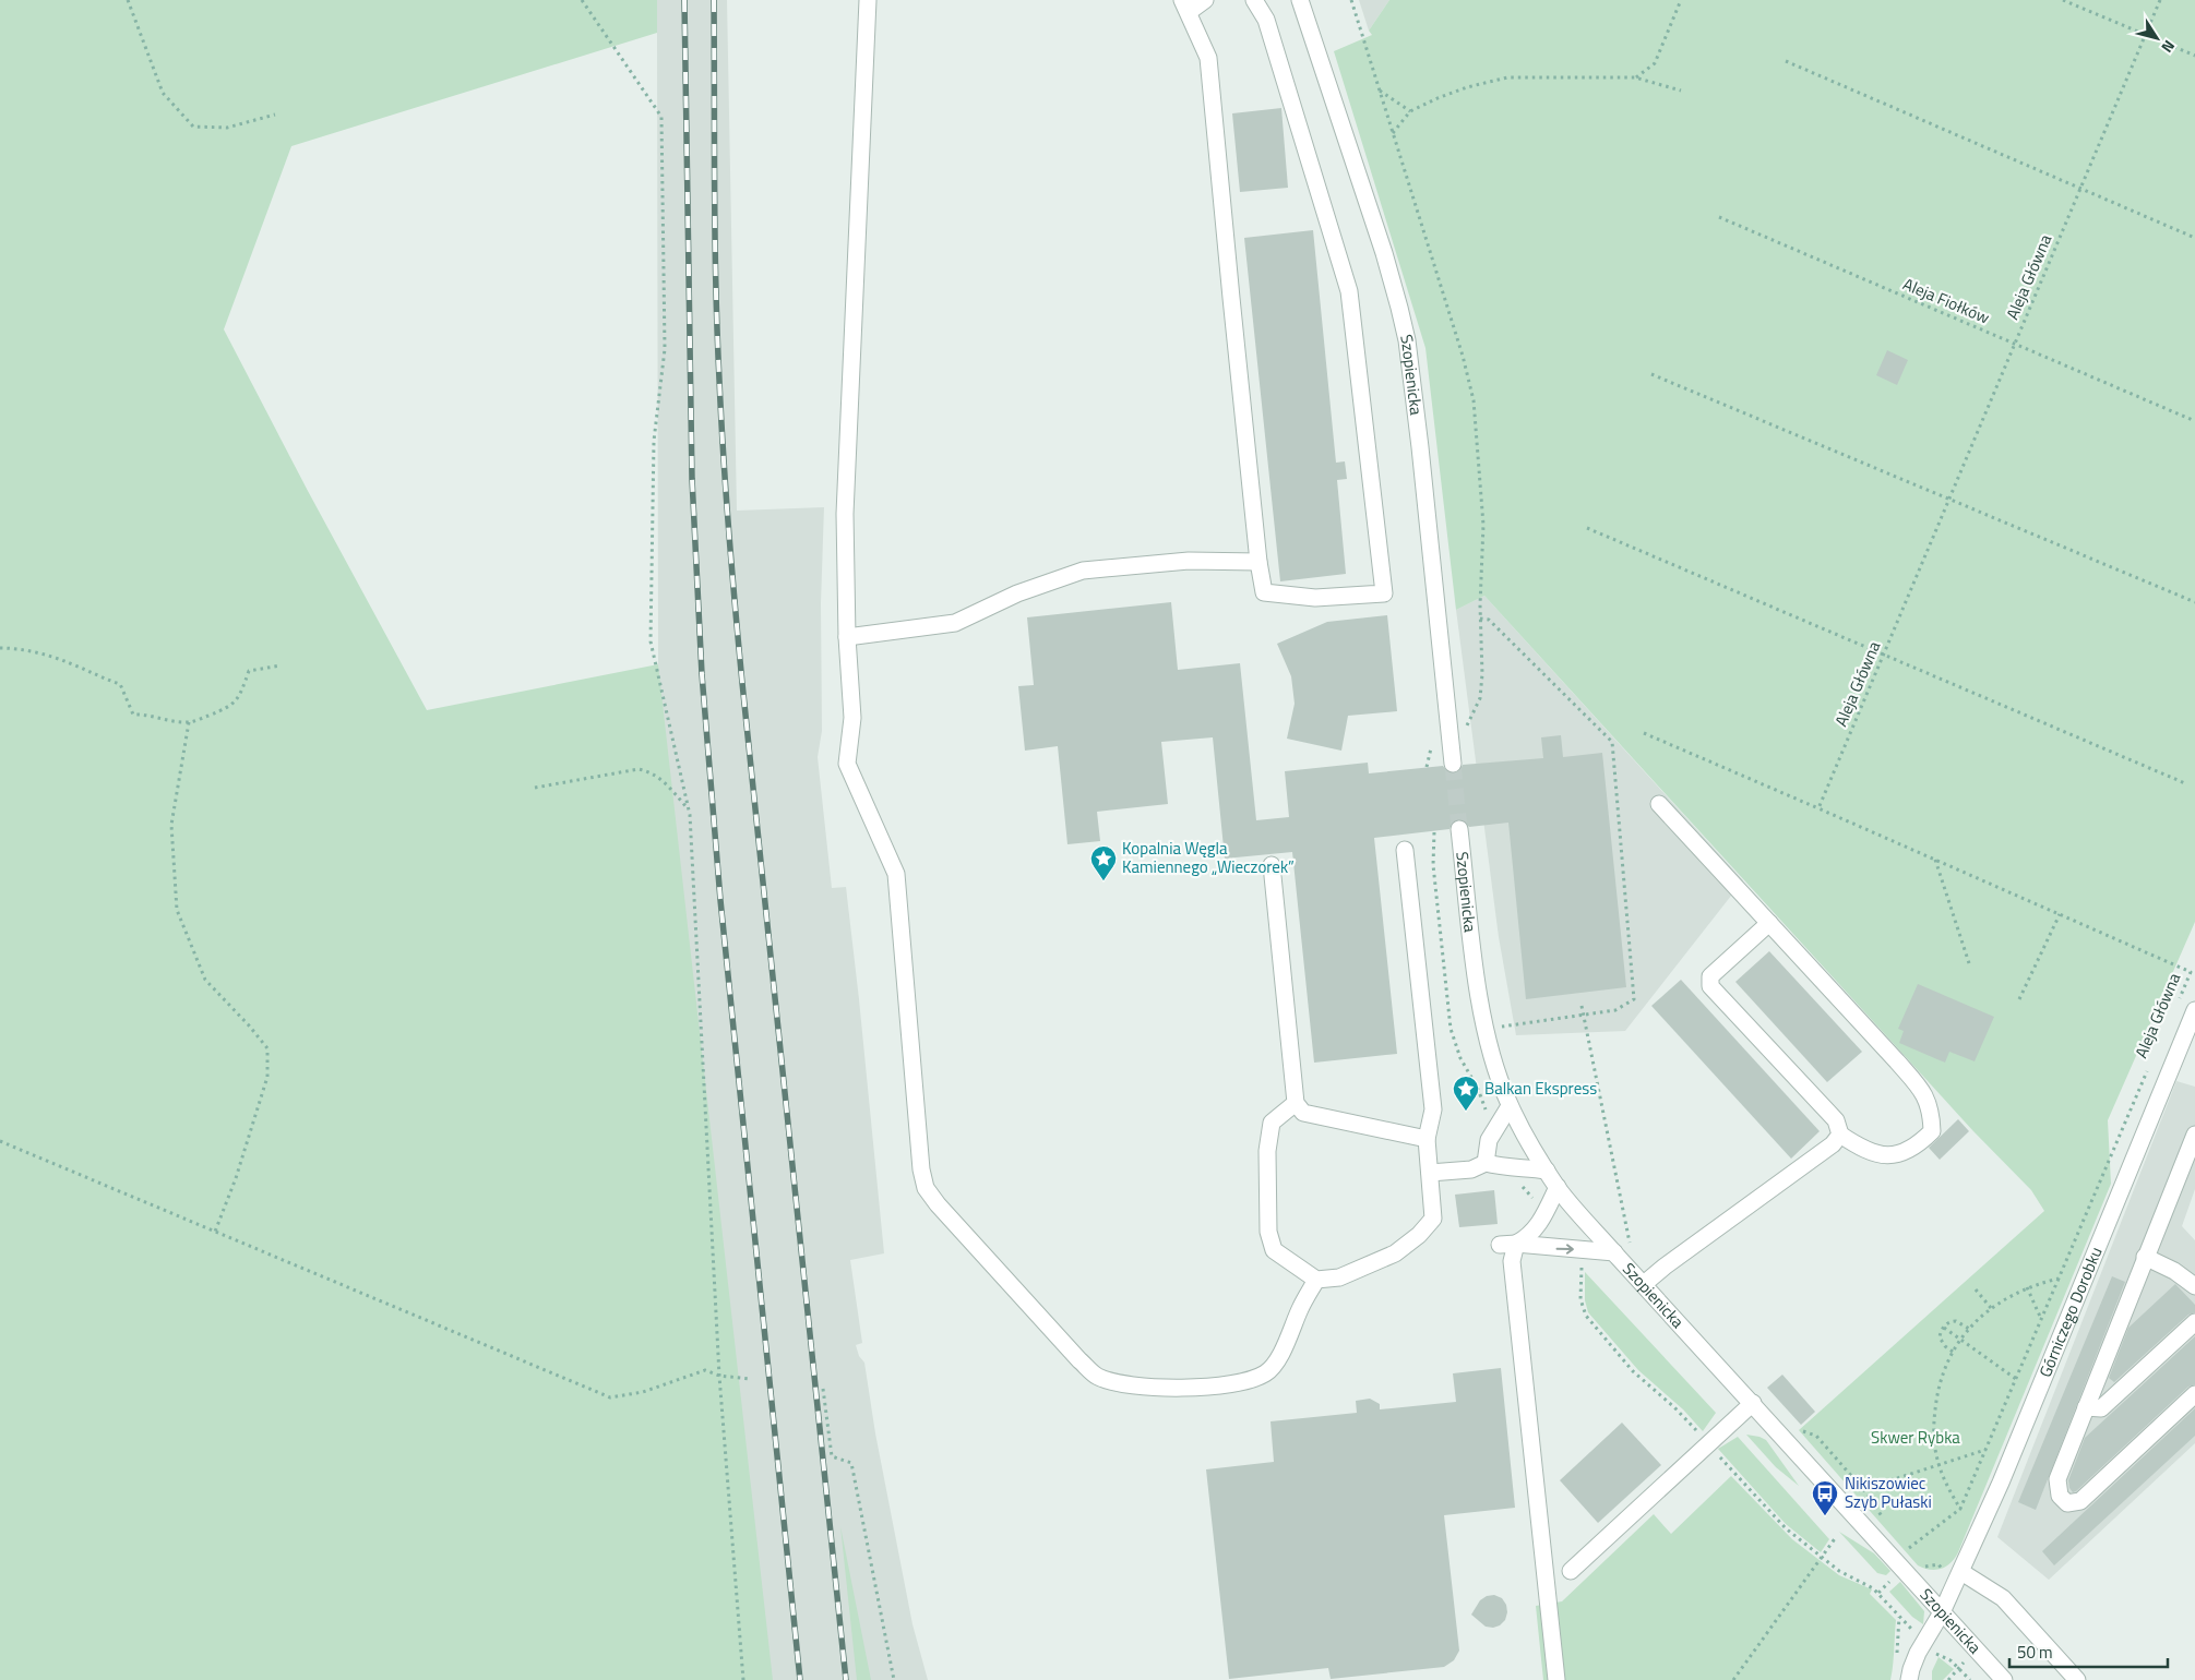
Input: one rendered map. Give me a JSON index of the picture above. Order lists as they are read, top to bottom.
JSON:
{
  "streets": {
    "street": ["Szopienicka", "Górniczego Dorobku"],
    "path": ["Aleja Główna", "Aleja Fiołków"]
  },
  "crossings": [
    ["Aleja Główna", "Aleja Fiołków"],
    ["Szopienicka", "Górniczego Dorobku"]
  ],
  "parks": ["Skwer Rybka"],
  "places": {
    "place": ["Kopalnia Węgla Kamiennego „Wieczorek”", "Balkan Ekspress"],
    "bus stop": ["Nikiszowiec Szyb Pułaski"]
  },
  "scale_bar": "50 m",
  "north": "bottom right"
}
